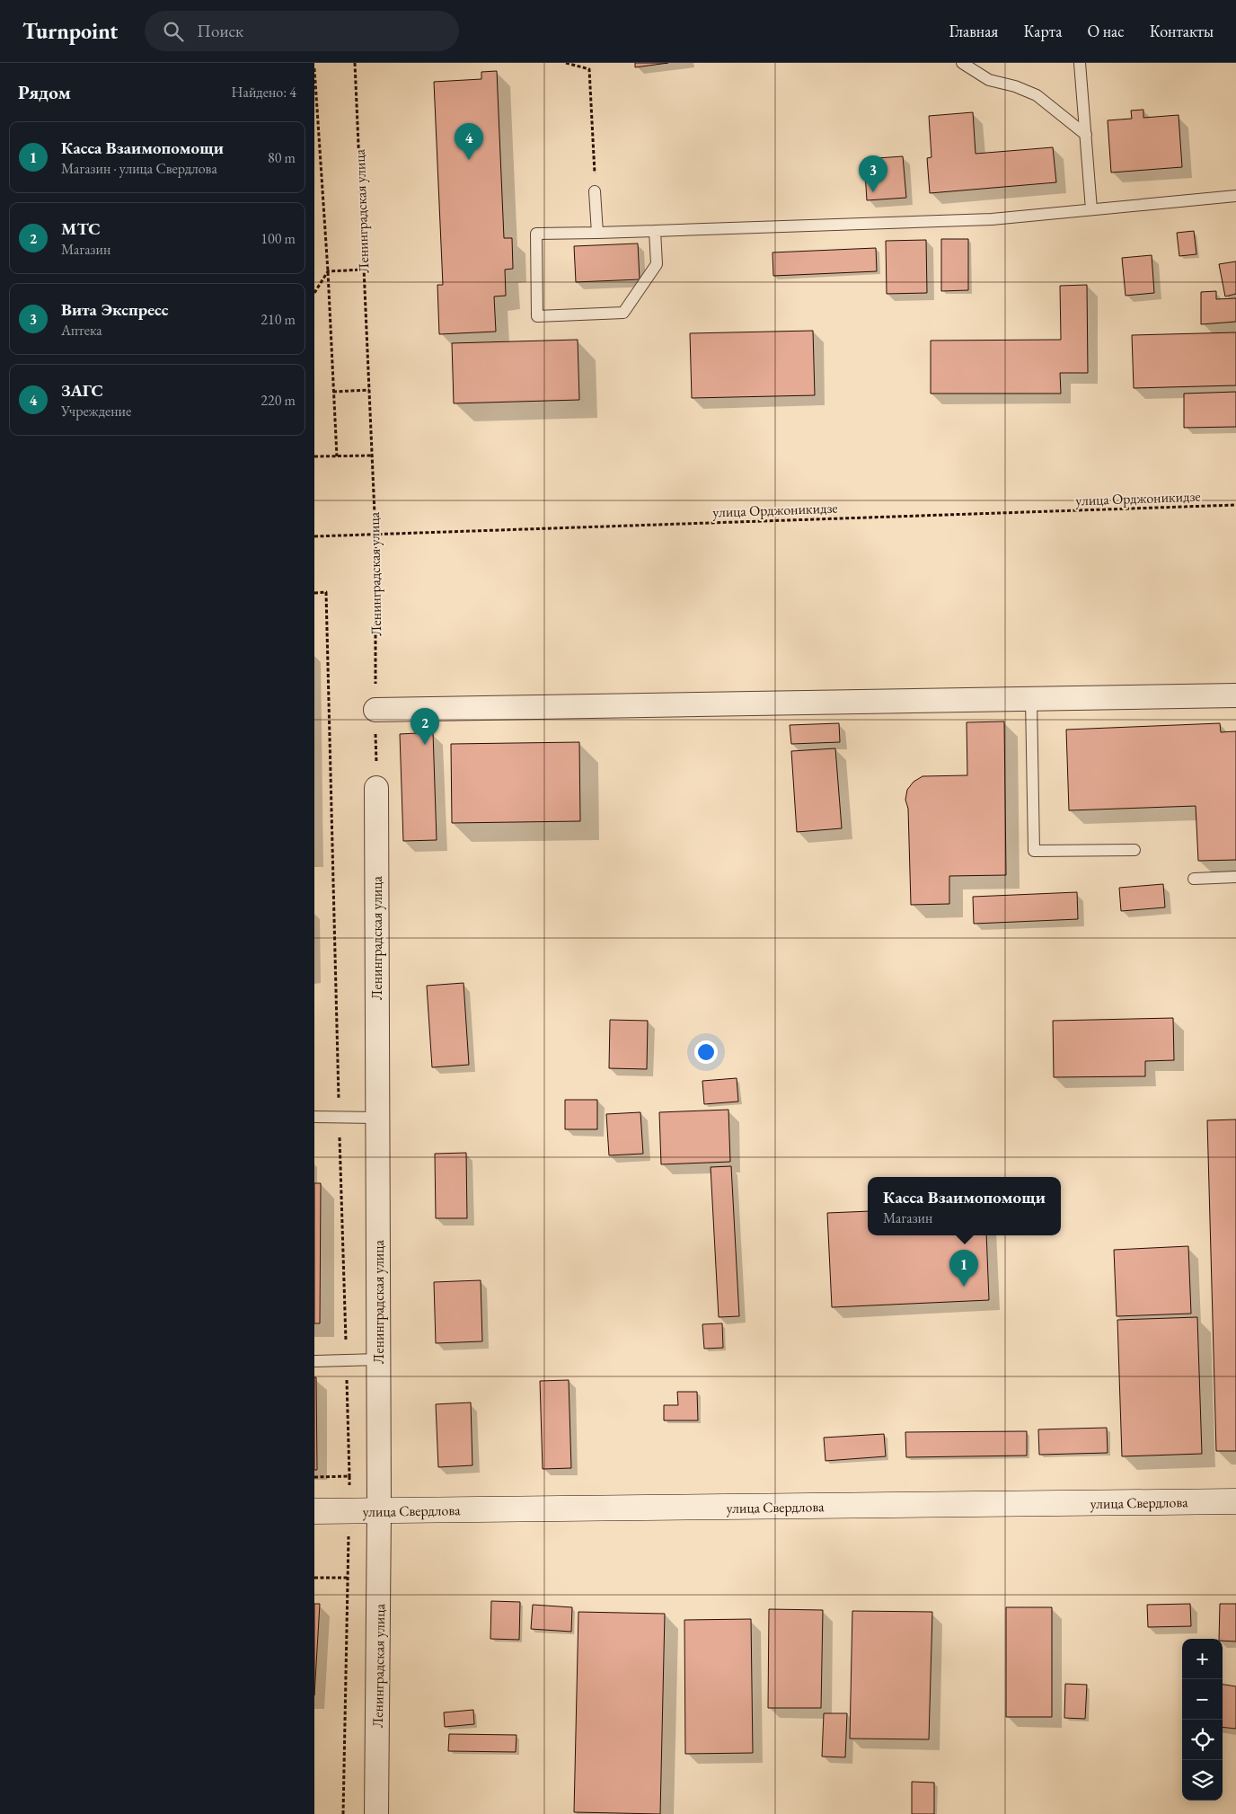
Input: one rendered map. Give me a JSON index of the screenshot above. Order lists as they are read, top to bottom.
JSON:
{
  "streets": {
    "street": ["Ленинградская улица", "улица Свердлова"],
    "path": ["улица Орджоникидзе"]
  },
  "crossings": [
    ["Ленинградская улица", "улица Орджоникидзе"],
    ["Ленинградская улица", "улица Свердлова"]
  ],
  "page": {
    "header": "Turnpoint",
    "search": "Поиск",
    "nav": [
      "Главная",
      "Карта",
      "О нас",
      "Контакты"
    ],
    "heading": ["Рядом", "Найдено: 4"],
    "list": [
      {
        "mark": "1",
        "name": "Касса Взаимопомощи",
        "note": "Магазин · улица Свердлова",
        "value": "80 m"
      },
      {
        "mark": "2",
        "name": "МТС",
        "note": "Магазин",
        "value": "100 m"
      },
      {
        "mark": "3",
        "name": "Вита Экспресс",
        "note": "Аптека",
        "value": "210 m"
      },
      {
        "mark": "4",
        "name": "ЗАГС",
        "note": "Учреждение",
        "value": "220 m"
      }
    ],
    "pins": [
      "4",
      "3",
      "2",
      "1"
    ],
    "popup": ["Касса Взаимопомощи", "Магазин"],
    "map_buttons": ["+", "−"]
  }
}
